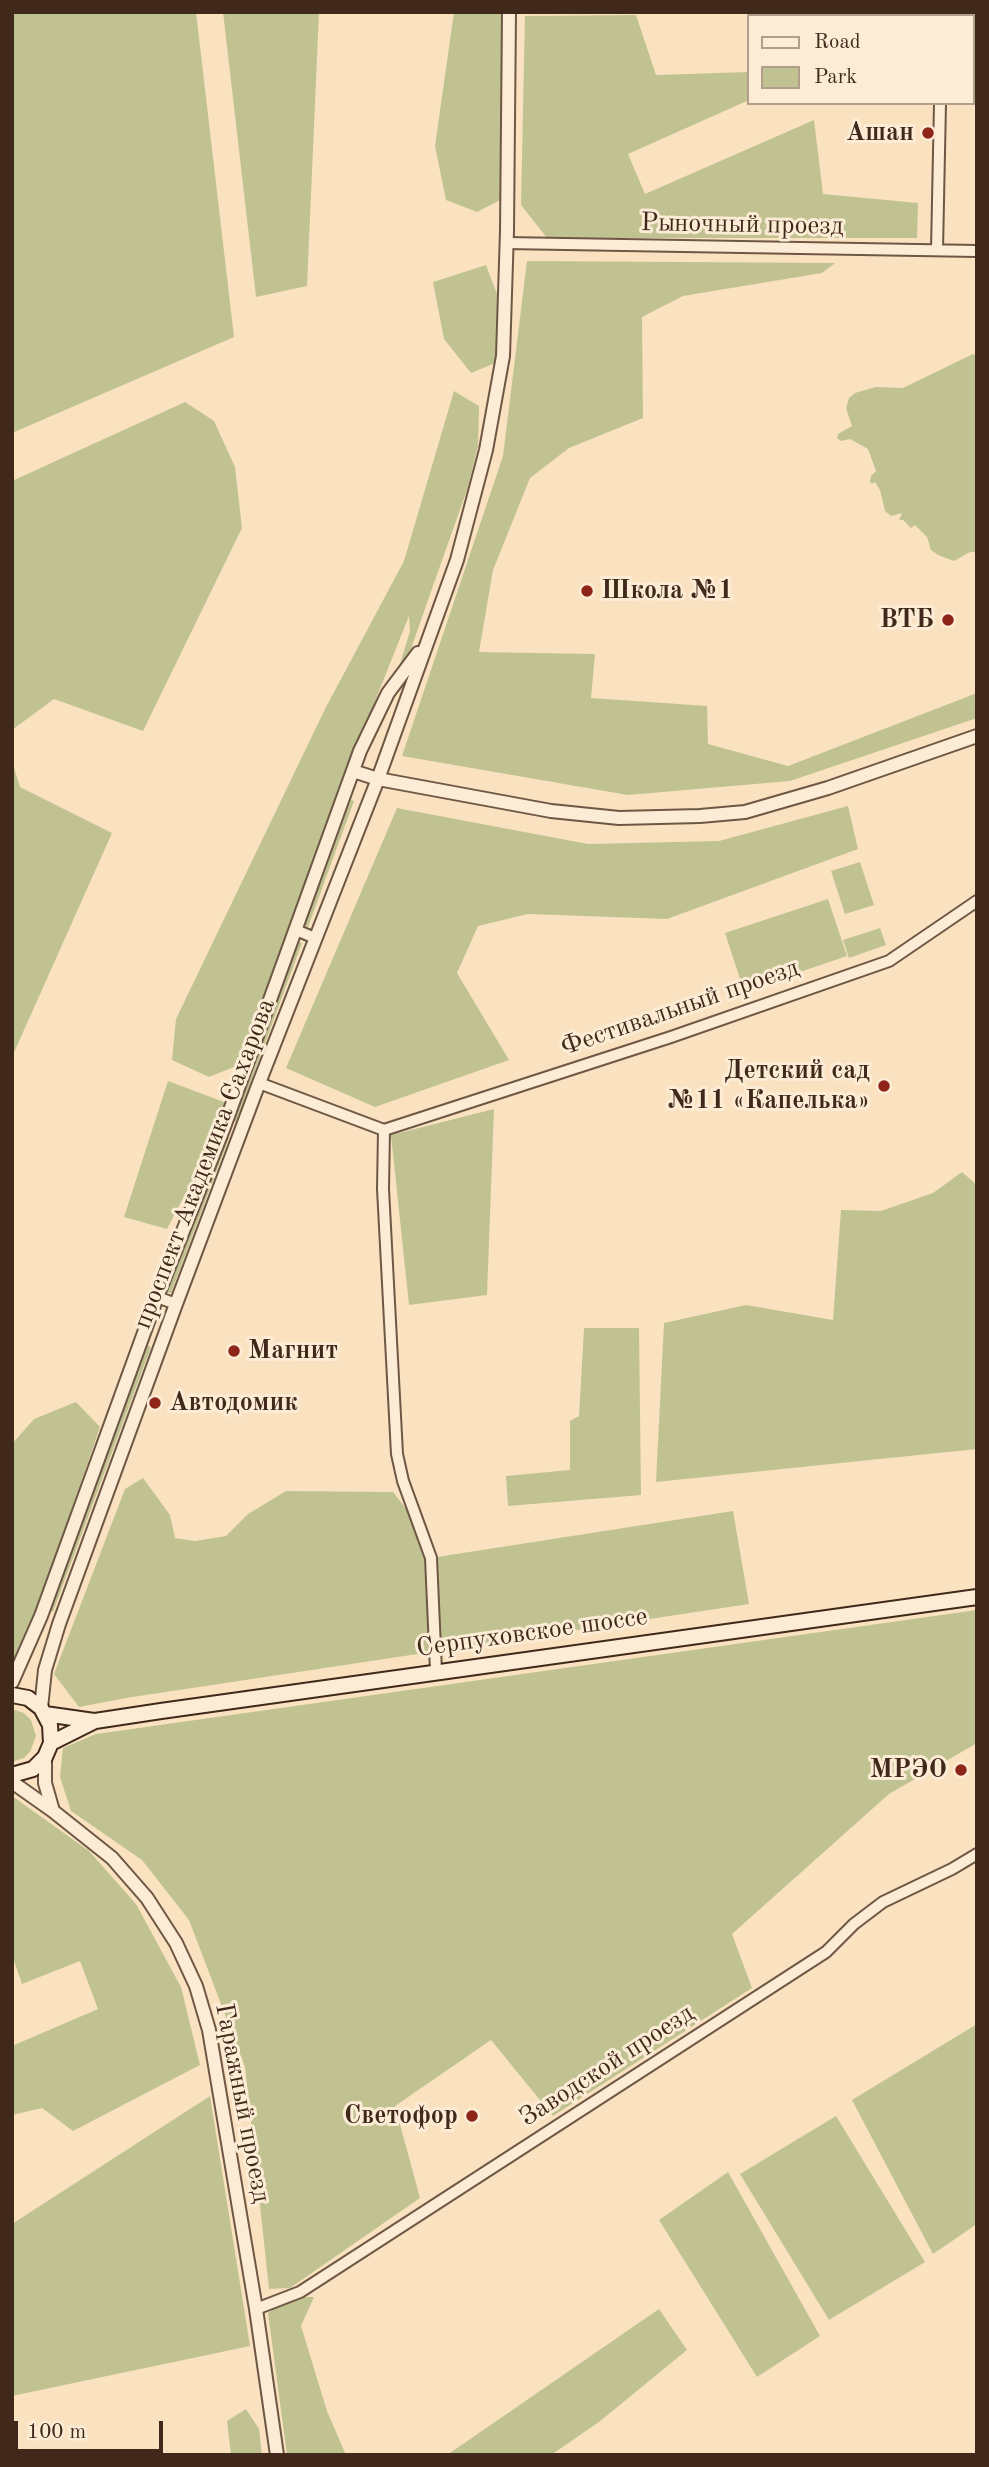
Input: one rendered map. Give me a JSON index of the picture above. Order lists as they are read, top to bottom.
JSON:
{
  "streets": {
    "main road": ["Серпуховское шоссе"],
    "street": [
      "Рыночный проезд",
      "Фестивальный проезд",
      "проспект Академика Сахарова",
      "Заводской проезд",
      "Гаражный проезд"
    ]
  },
  "crossings": [
    ["Рыночный проезд", "проспект Академика Сахарова"],
    ["Заводской проезд", "Гаражный проезд"]
  ],
  "places": [
    "Ашан",
    "Школа №1",
    "ВТБ",
    "Детский сад №11 «Капелька»",
    "Магнит",
    "Автодомик",
    "МРЭО",
    "Светофор"
  ],
  "legend": ["Road", "Park"],
  "scale_bar": "100 m"
}
